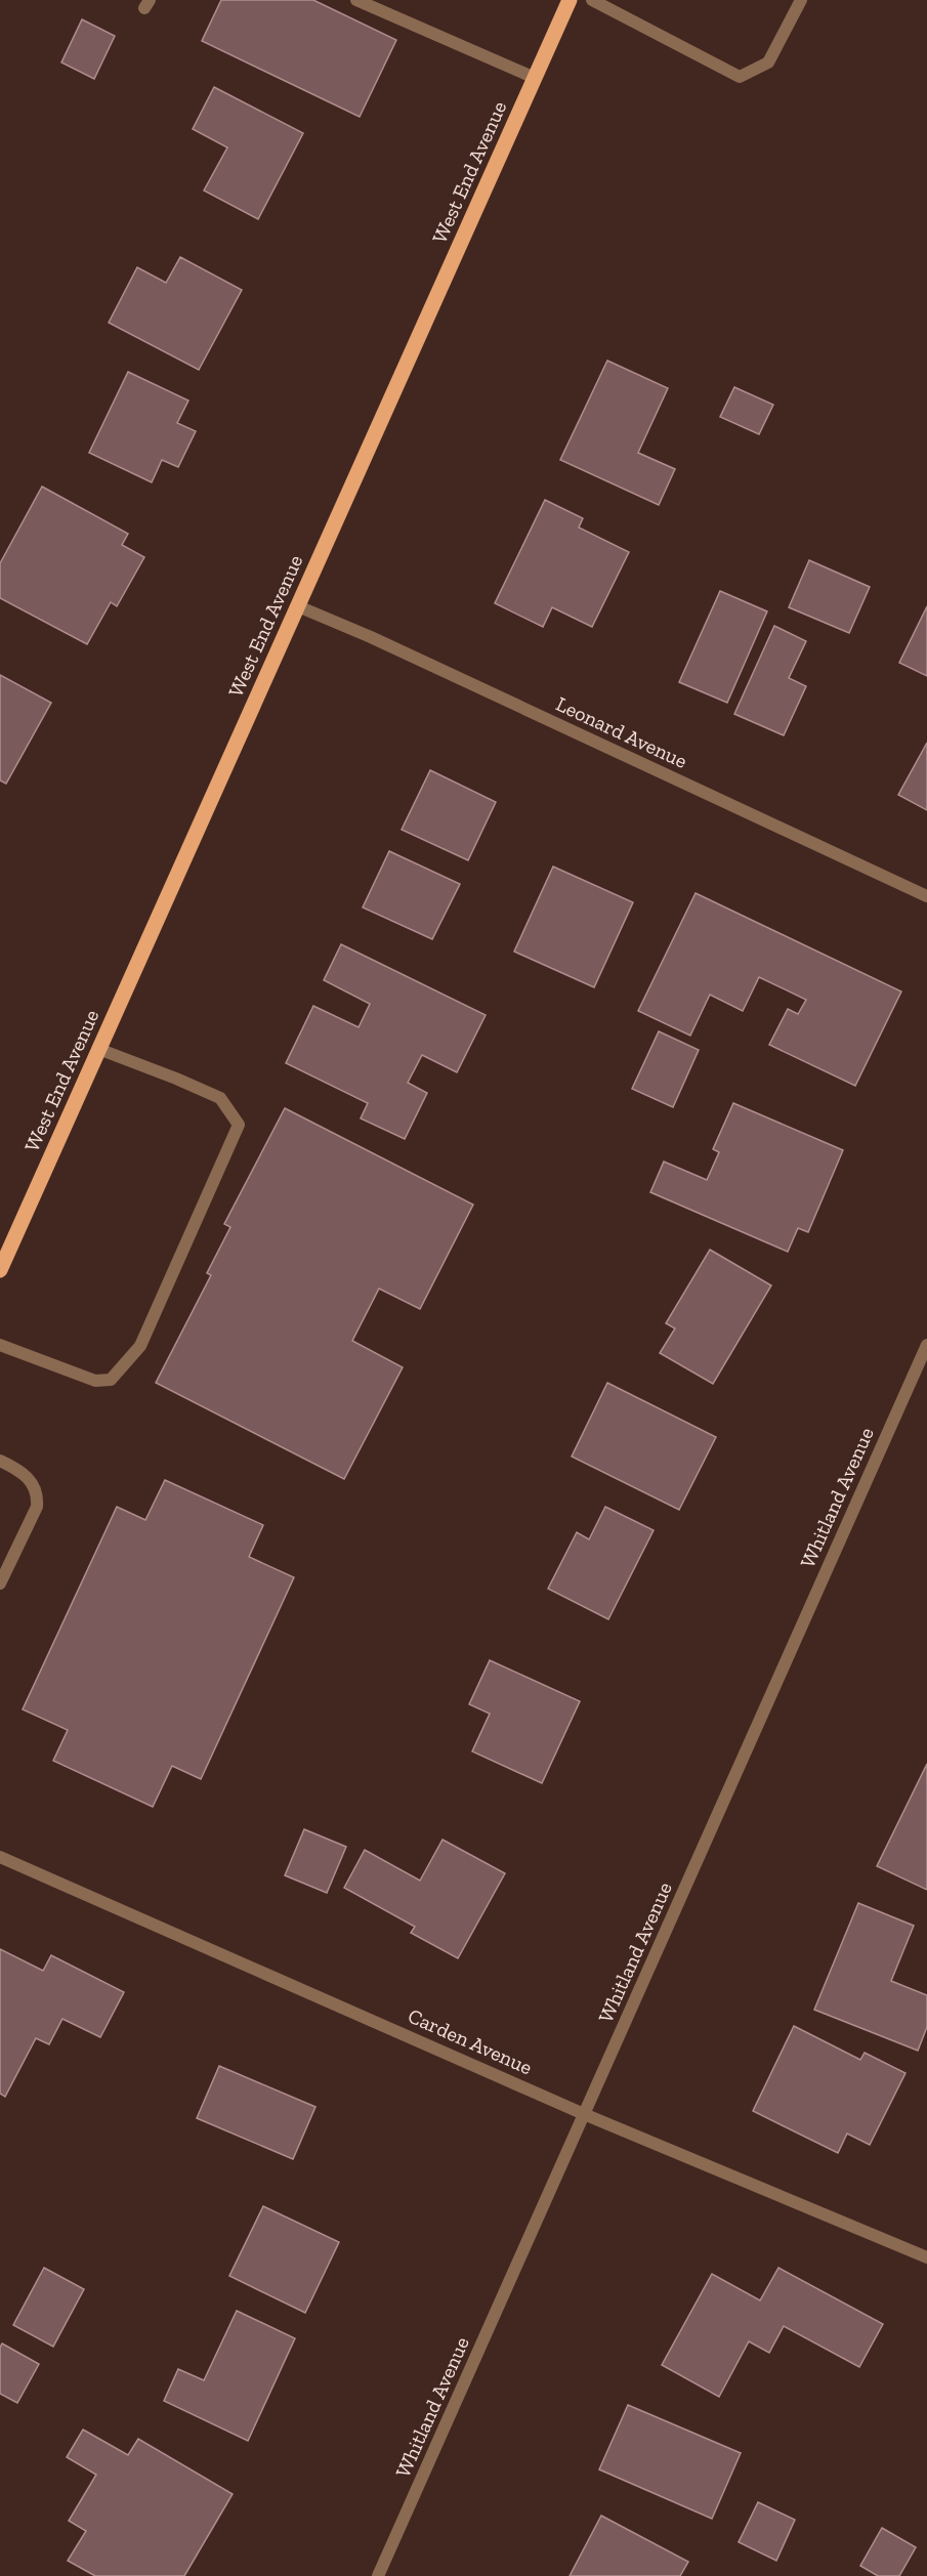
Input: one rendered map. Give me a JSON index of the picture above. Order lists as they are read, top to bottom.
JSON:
{
  "streets": {
    "main road": ["West End Avenue"],
    "street": ["Leonard Avenue", "Whitland Avenue", "Carden Avenue"]
  },
  "crossings": [
    ["West End Avenue", "Leonard Avenue"],
    ["Whitland Avenue", "Carden Avenue"]
  ]
}
